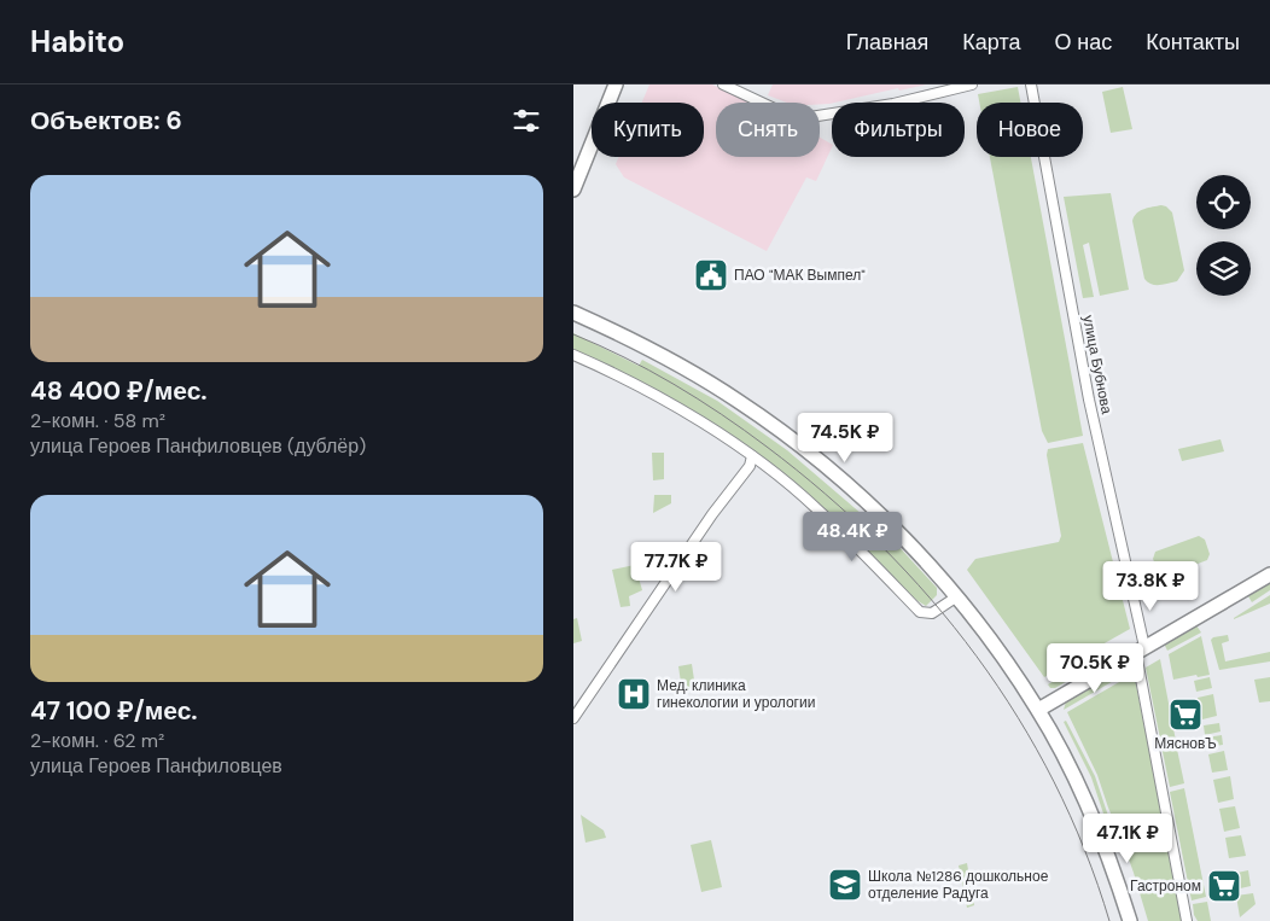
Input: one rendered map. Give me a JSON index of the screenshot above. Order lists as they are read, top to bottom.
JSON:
{
  "streets": {
    "street": ["улица Бубнова"]
  },
  "places": {
    "public building": ["ПАО \"МАК Вымпел\""],
    "hospital": ["Мед. клиника гинекологии и урологии"],
    "supermarket": ["МясновЪ", "Гастроном"],
    "school or university": ["Школа №1286 дошкольное отделение Радуга"]
  },
  "page": {
    "header": "Habito",
    "nav": [
      "Главная",
      "Карта",
      "О нас",
      "Контакты"
    ],
    "heading": "Объектов: 6",
    "chip": [
      "Купить",
      "Снять",
      "Фильтры",
      "Новое"
    ],
    "list": [
      {
        "name": "48 400 ₽/мес.",
        "note": "2-комн. · 58 m² · улица Героев Панфиловцев (дублёр)"
      },
      {
        "name": "47 100 ₽/мес.",
        "note": "2-комн. · 62 m² · улица Героев Панфиловцев"
      }
    ],
    "price": [
      "74.5K ₽",
      "48.4K ₽",
      "77.7K ₽",
      "73.8K ₽",
      "70.5K ₽",
      "47.1K ₽"
    ]
  }
}
